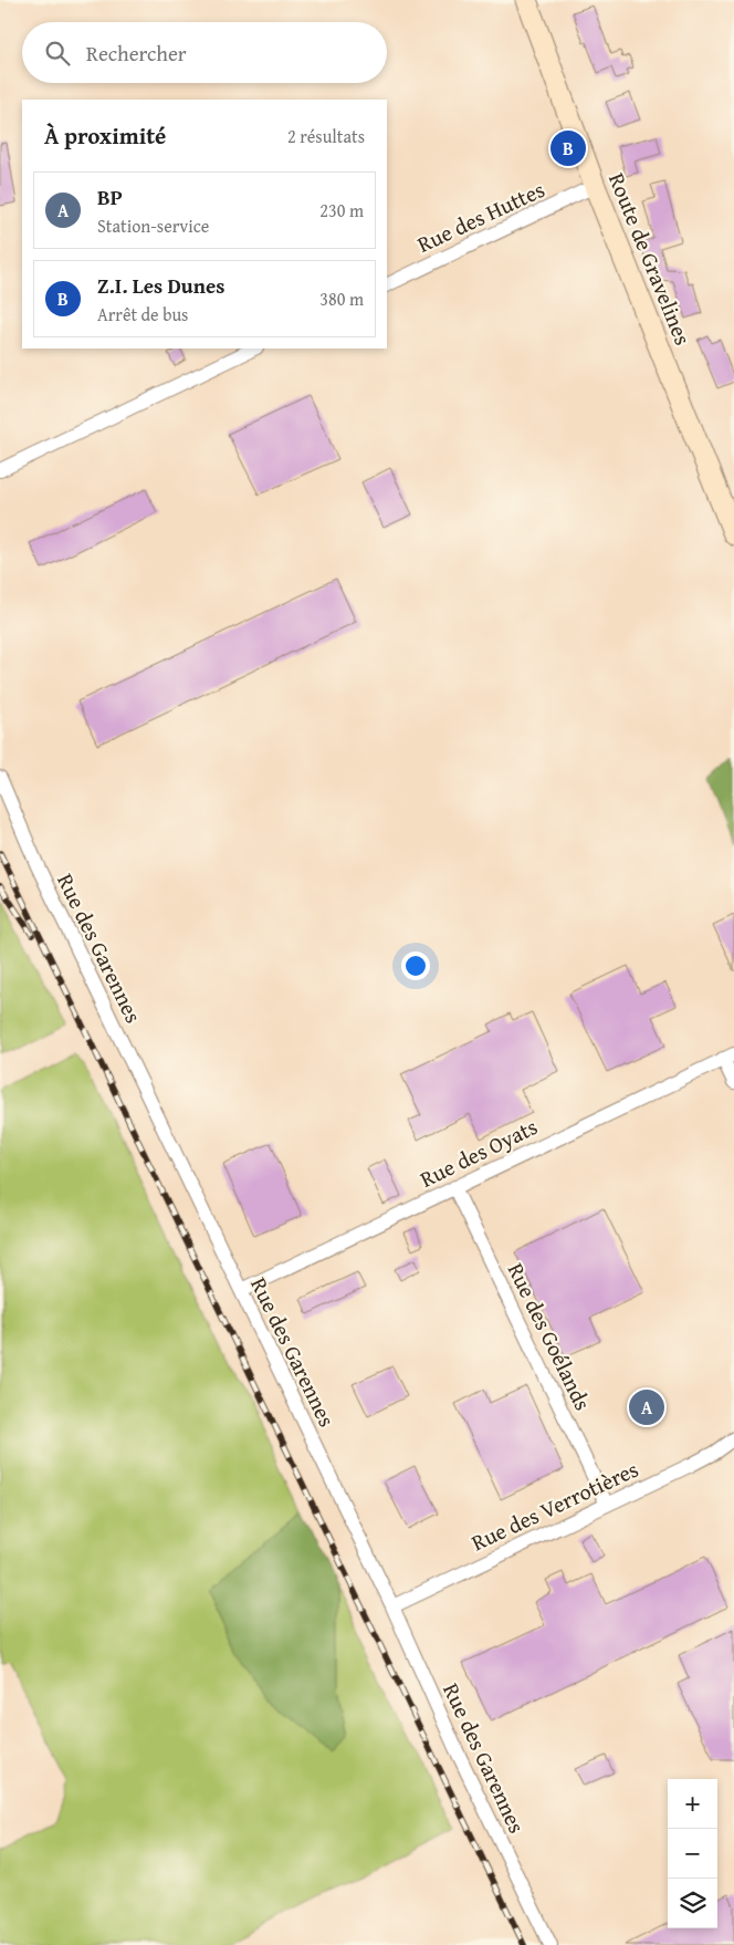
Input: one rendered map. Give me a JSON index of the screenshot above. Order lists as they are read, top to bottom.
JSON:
{
  "streets": {
    "main road": ["Route de Gravelines"],
    "street": [
      "Rue des Huttes",
      "Rue des Garennes",
      "Rue des Oyats",
      "Rue des Goélands",
      "Rue des Verrotières"
    ]
  },
  "crossings": [
    ["Rue des Huttes", "Route de Gravelines"],
    ["Rue des Garennes", "Rue des Oyats"],
    ["Rue des Garennes", "Rue des Verrotières"],
    ["Rue des Oyats", "Rue des Goélands"],
    ["Rue des Goélands", "Rue des Verrotières"]
  ],
  "page": {
    "search": "Rechercher",
    "heading": ["À proximité", "2 résultats"],
    "pins": ["B", "A"],
    "list": [
      {
        "mark": "A",
        "name": "BP",
        "note": "Station-service",
        "value": "230 m"
      },
      {
        "mark": "B",
        "name": "Z.I. Les Dunes",
        "note": "Arrêt de bus",
        "value": "380 m"
      }
    ],
    "map_buttons": ["+", "−"]
  }
}
